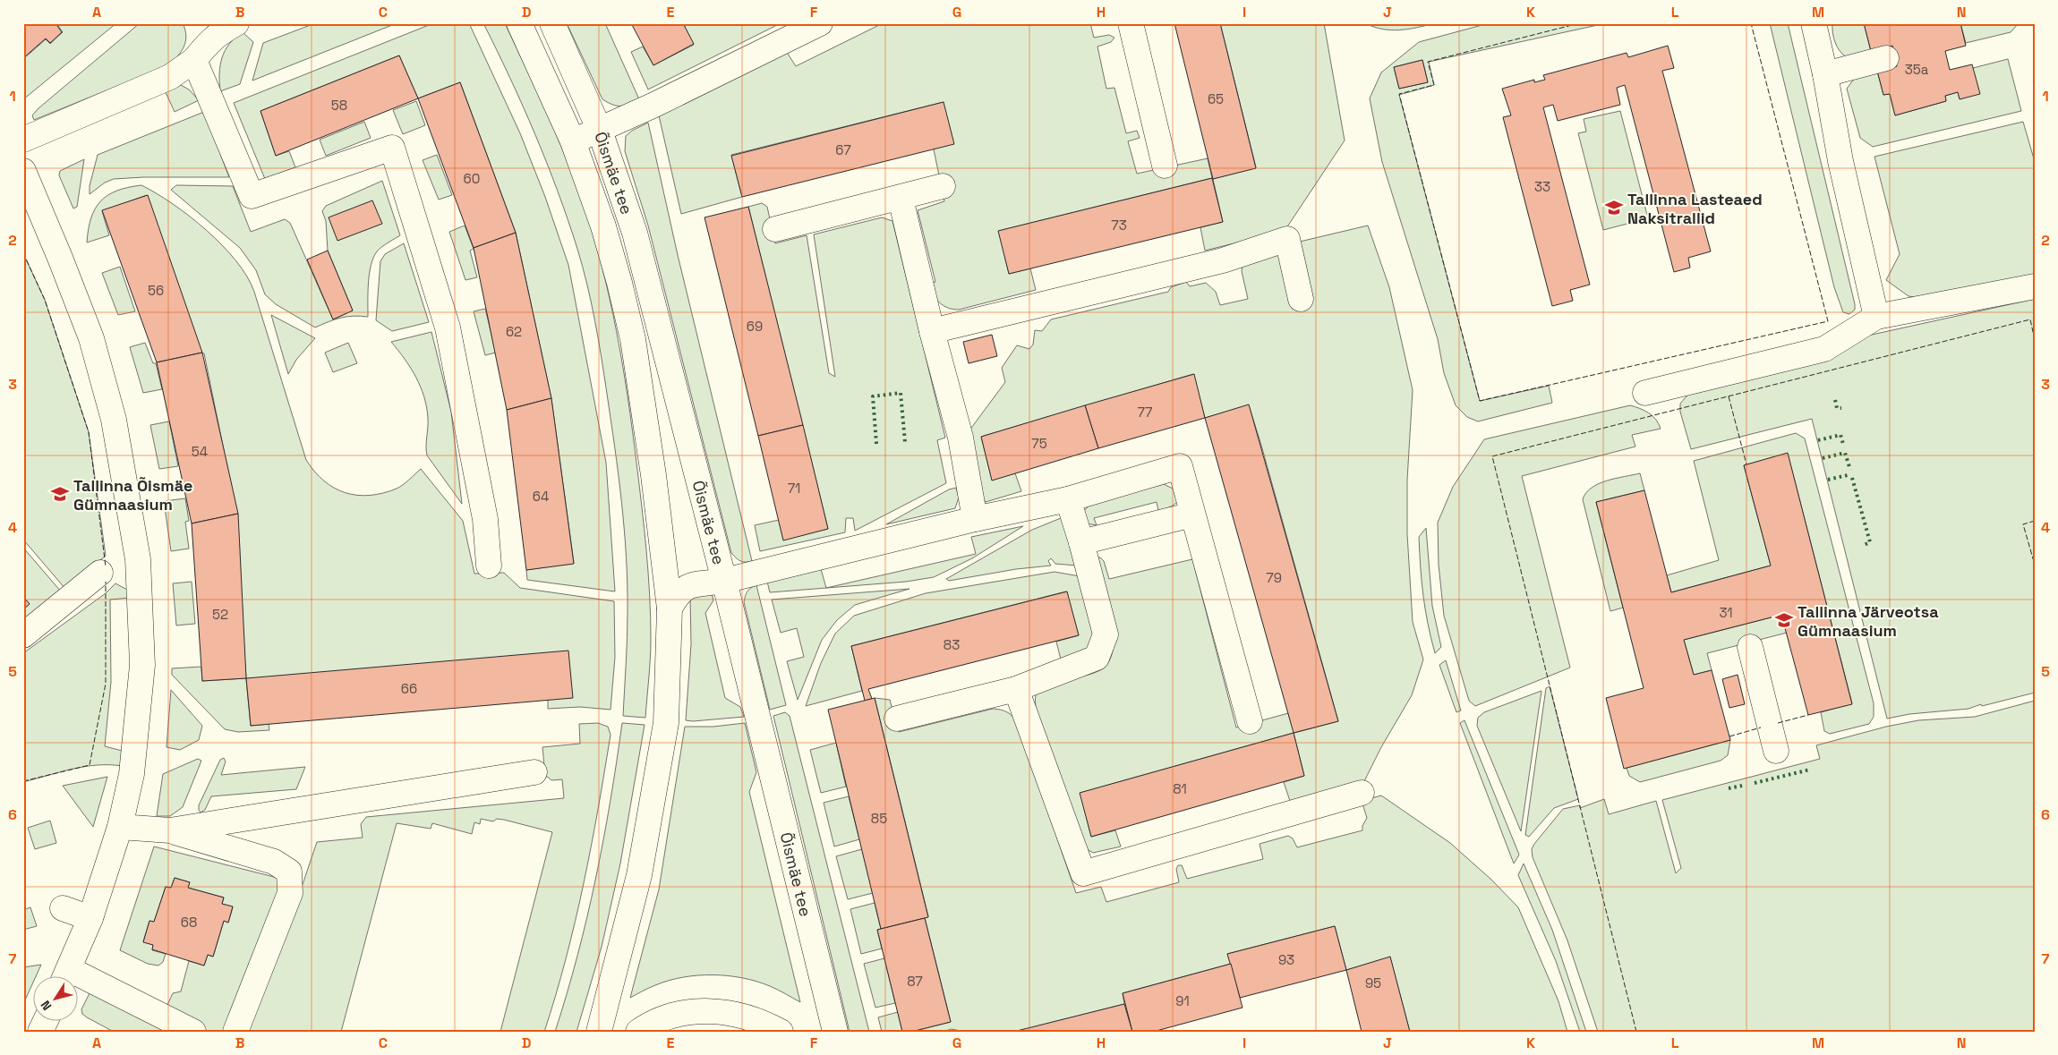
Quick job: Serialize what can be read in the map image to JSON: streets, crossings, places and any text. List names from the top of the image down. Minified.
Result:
{"streets":{"street":["Õismäe tee"]},"places":{"school or university":["Tallinna Lasteaed Naksitrallid","Tallinna Õismäe Gümnaasium","Tallinna Järveotsa Gümnaasium"]},"house_numbers":["35a","65","58","67","60","33","73","56","69","62","77","75","54","71","64","79","31","52","83","66","81","85","68","93","87","95","91"],"north":"bottom left","grid":{"columns":["A","B","C","D","E","F","G","H","I","J","K","L","M","N"],"rows":["1","2","3","4","5","6","7"]}}
